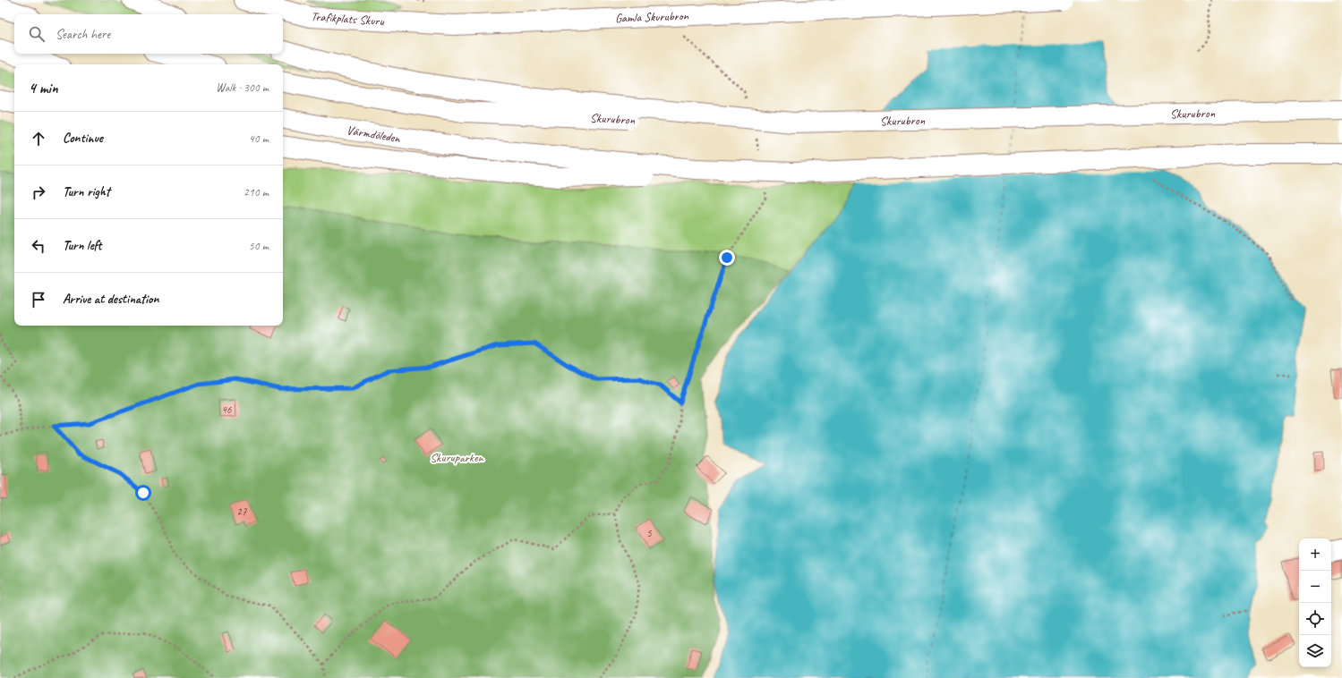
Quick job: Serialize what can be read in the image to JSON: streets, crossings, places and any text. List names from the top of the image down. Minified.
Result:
{"streets":{"main road":["Gamla Skurubron","Trafikplats Skuru","Skurubron","Värmdöleden"]},"crossings":[["Gamla Skurubron","Trafikplats Skuru"]],"parks":["Skuruparken"],"house_numbers":["46","27","5"],"page":{"search":"Search here","heading":["4 min","Walk · 300 m"],"list":[["Continue","40 m"],["Turn right","210 m"],["Turn left","50 m"],"Arrive at destination"],"map_buttons":["+","−"]}}
